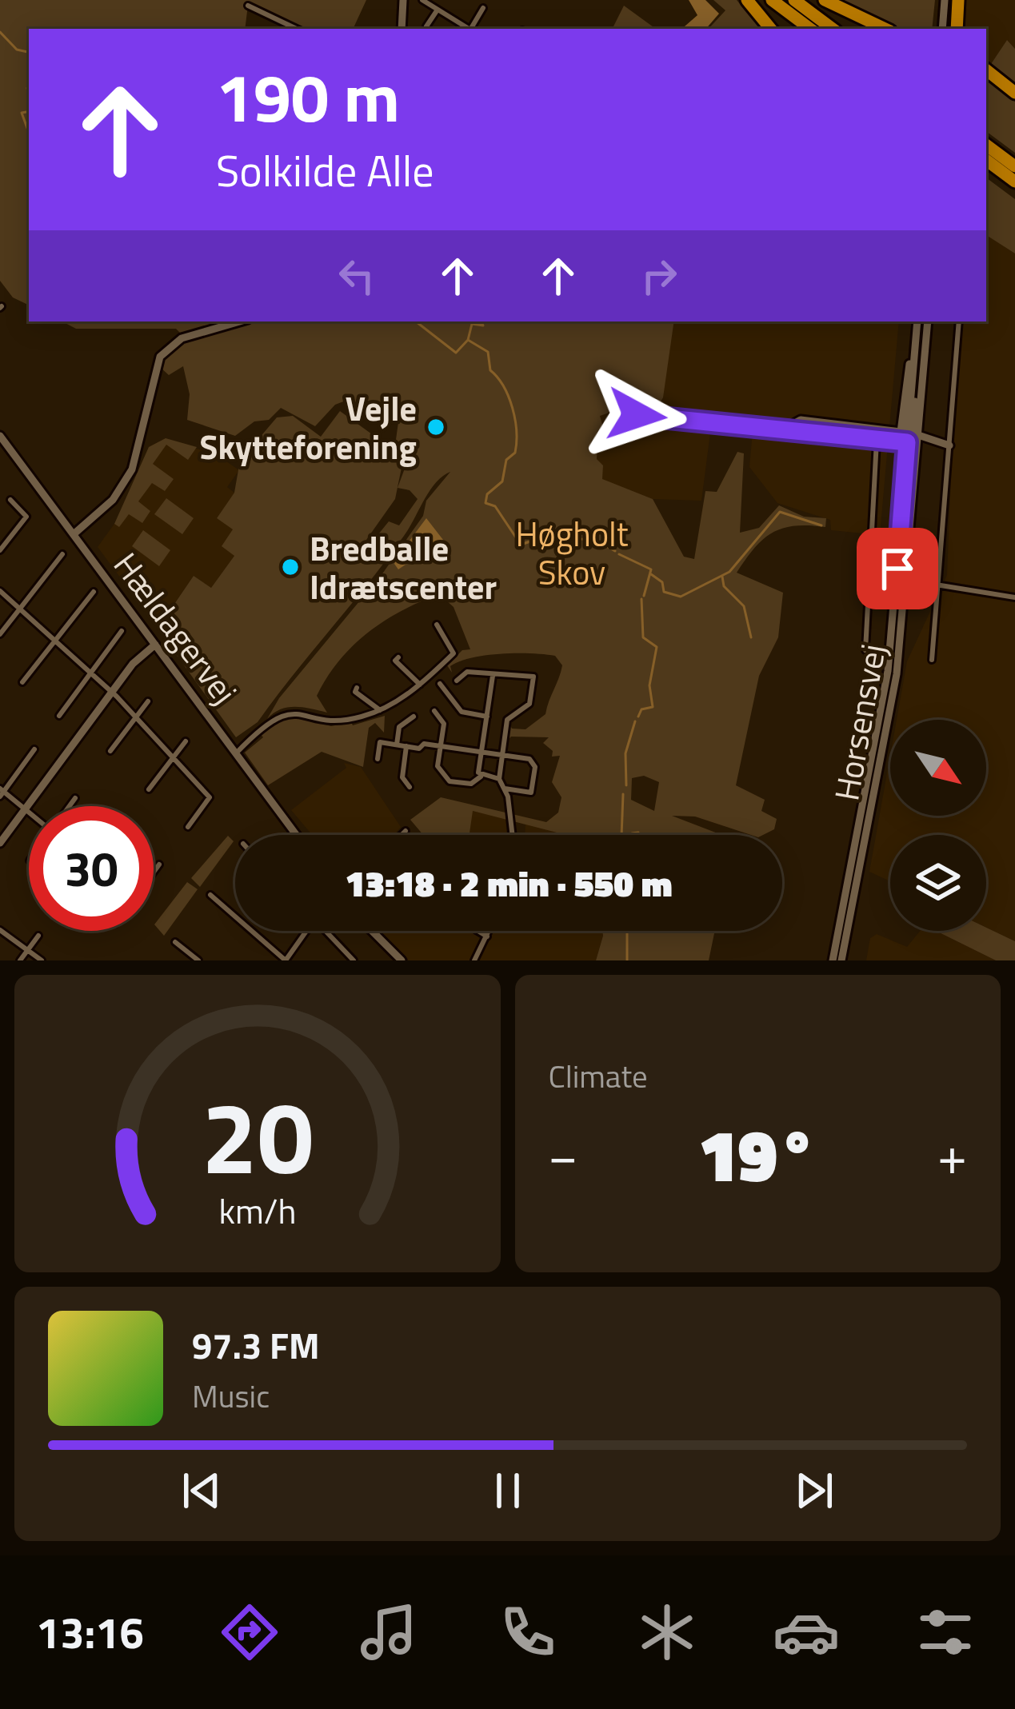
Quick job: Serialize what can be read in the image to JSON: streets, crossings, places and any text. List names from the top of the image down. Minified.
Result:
{"streets":{"street":["Hældagervej","Horsensvej"]},"parks":["Høgholt Skov"],"places":["Vejle Skytteforening","Bredballe Idrætscenter"],"north":"bottom right","page":{"turn":["190 m","Solkilde Alle"],"limit":"30","trip":"13:18 · 2 min · 550 m","tile":"Climate","heat":["−","19°","+"],"song":["97.3 FM","Music"],"tabs":"13:16","gauge":["20","km/h"]}}
